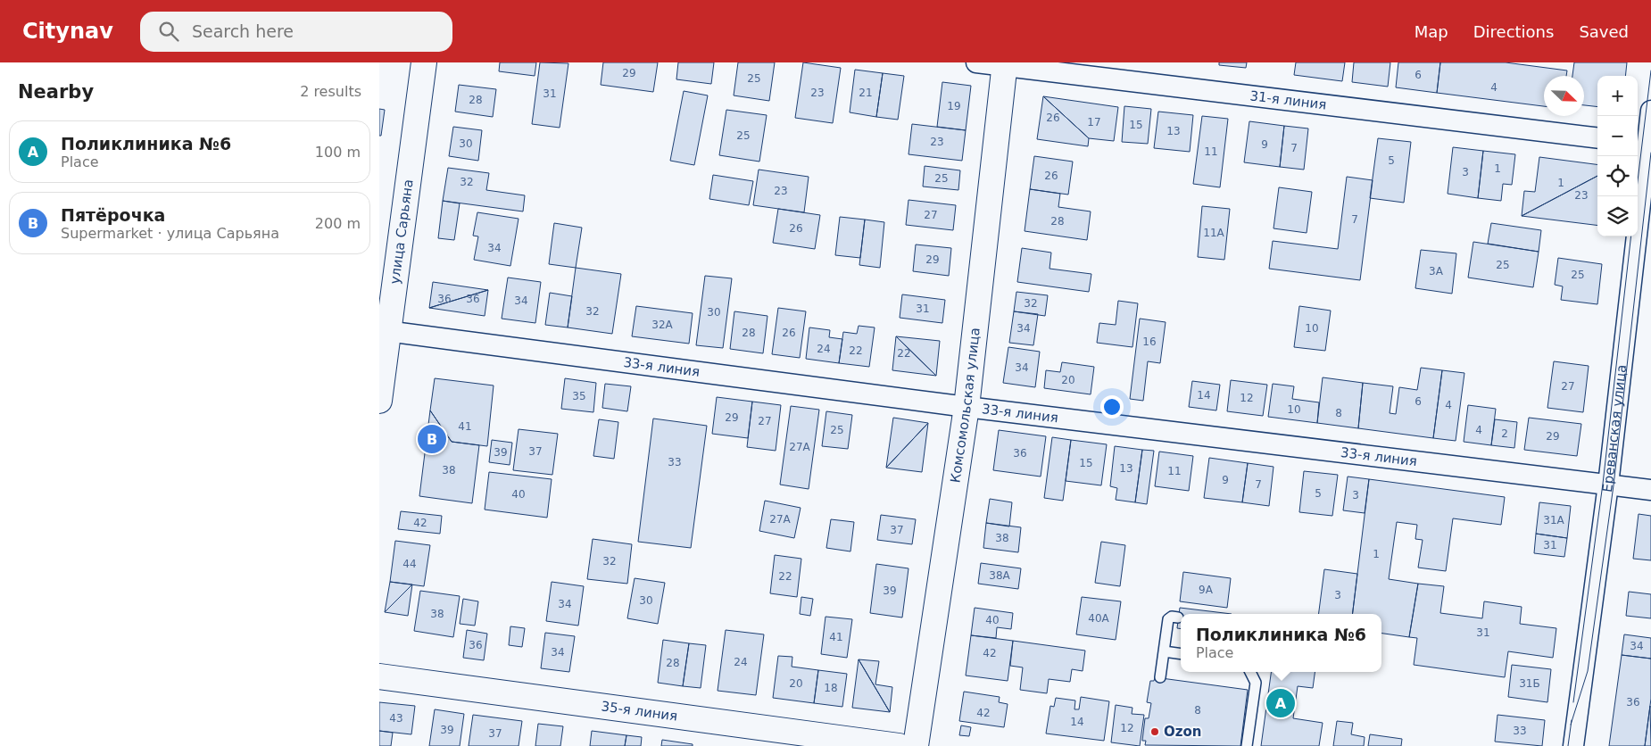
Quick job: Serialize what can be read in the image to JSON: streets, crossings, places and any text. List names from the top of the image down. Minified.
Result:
{"streets":{"street":["31-я линия","улица Сарьяна","33-я линия","Комсомольская улица","Ереванская улица","35-я линия"]},"crossings":[["31-я линия","Комсомольская улица"],["улица Сарьяна","33-я линия"],["33-я линия","Комсомольская улица"],["33-я линия","Ереванская улица"]],"places":["Ozon"],"house_numbers":["29","6","25","4","23","21","31","28","19","26","17","15","13","25","23","30","9","7","11","5","1","3","26","25","32","1","23","23","27","7","28","26","11А","34","29","25","3А","25","36","36","34","32","31","32","30","32А","34","10","28","26","16","24","22","22","34","20","27","14","35","12","6","4","10","8","29","27","41","25","4","2","29","27А","37","39","36","33","15","13","38","11","9","7","5","40","3","27А","31А","42","37","38","31","1","32","44","38А","22","9А","39","3","30","34","38","40А","40","31","41","36","34","34","42","24","28","20","31Б","18","36","8","42","43","14","12","39","33","37"],"north":"bottom right","page":{"header":"Citynav","search":"Search here","nav":["Map","Directions","Saved"],"heading":["Nearby","2 results"],"map_buttons":["+","−"],"list":[{"mark":"A","name":"Поликлиника №6","note":"Place","value":"100 m"},{"mark":"B","name":"Пятёрочка","note":"Supermarket · улица Сарьяна","value":"200 m"}],"pins":["B","A"],"popup":["Поликлиника №6","Place"]}}
